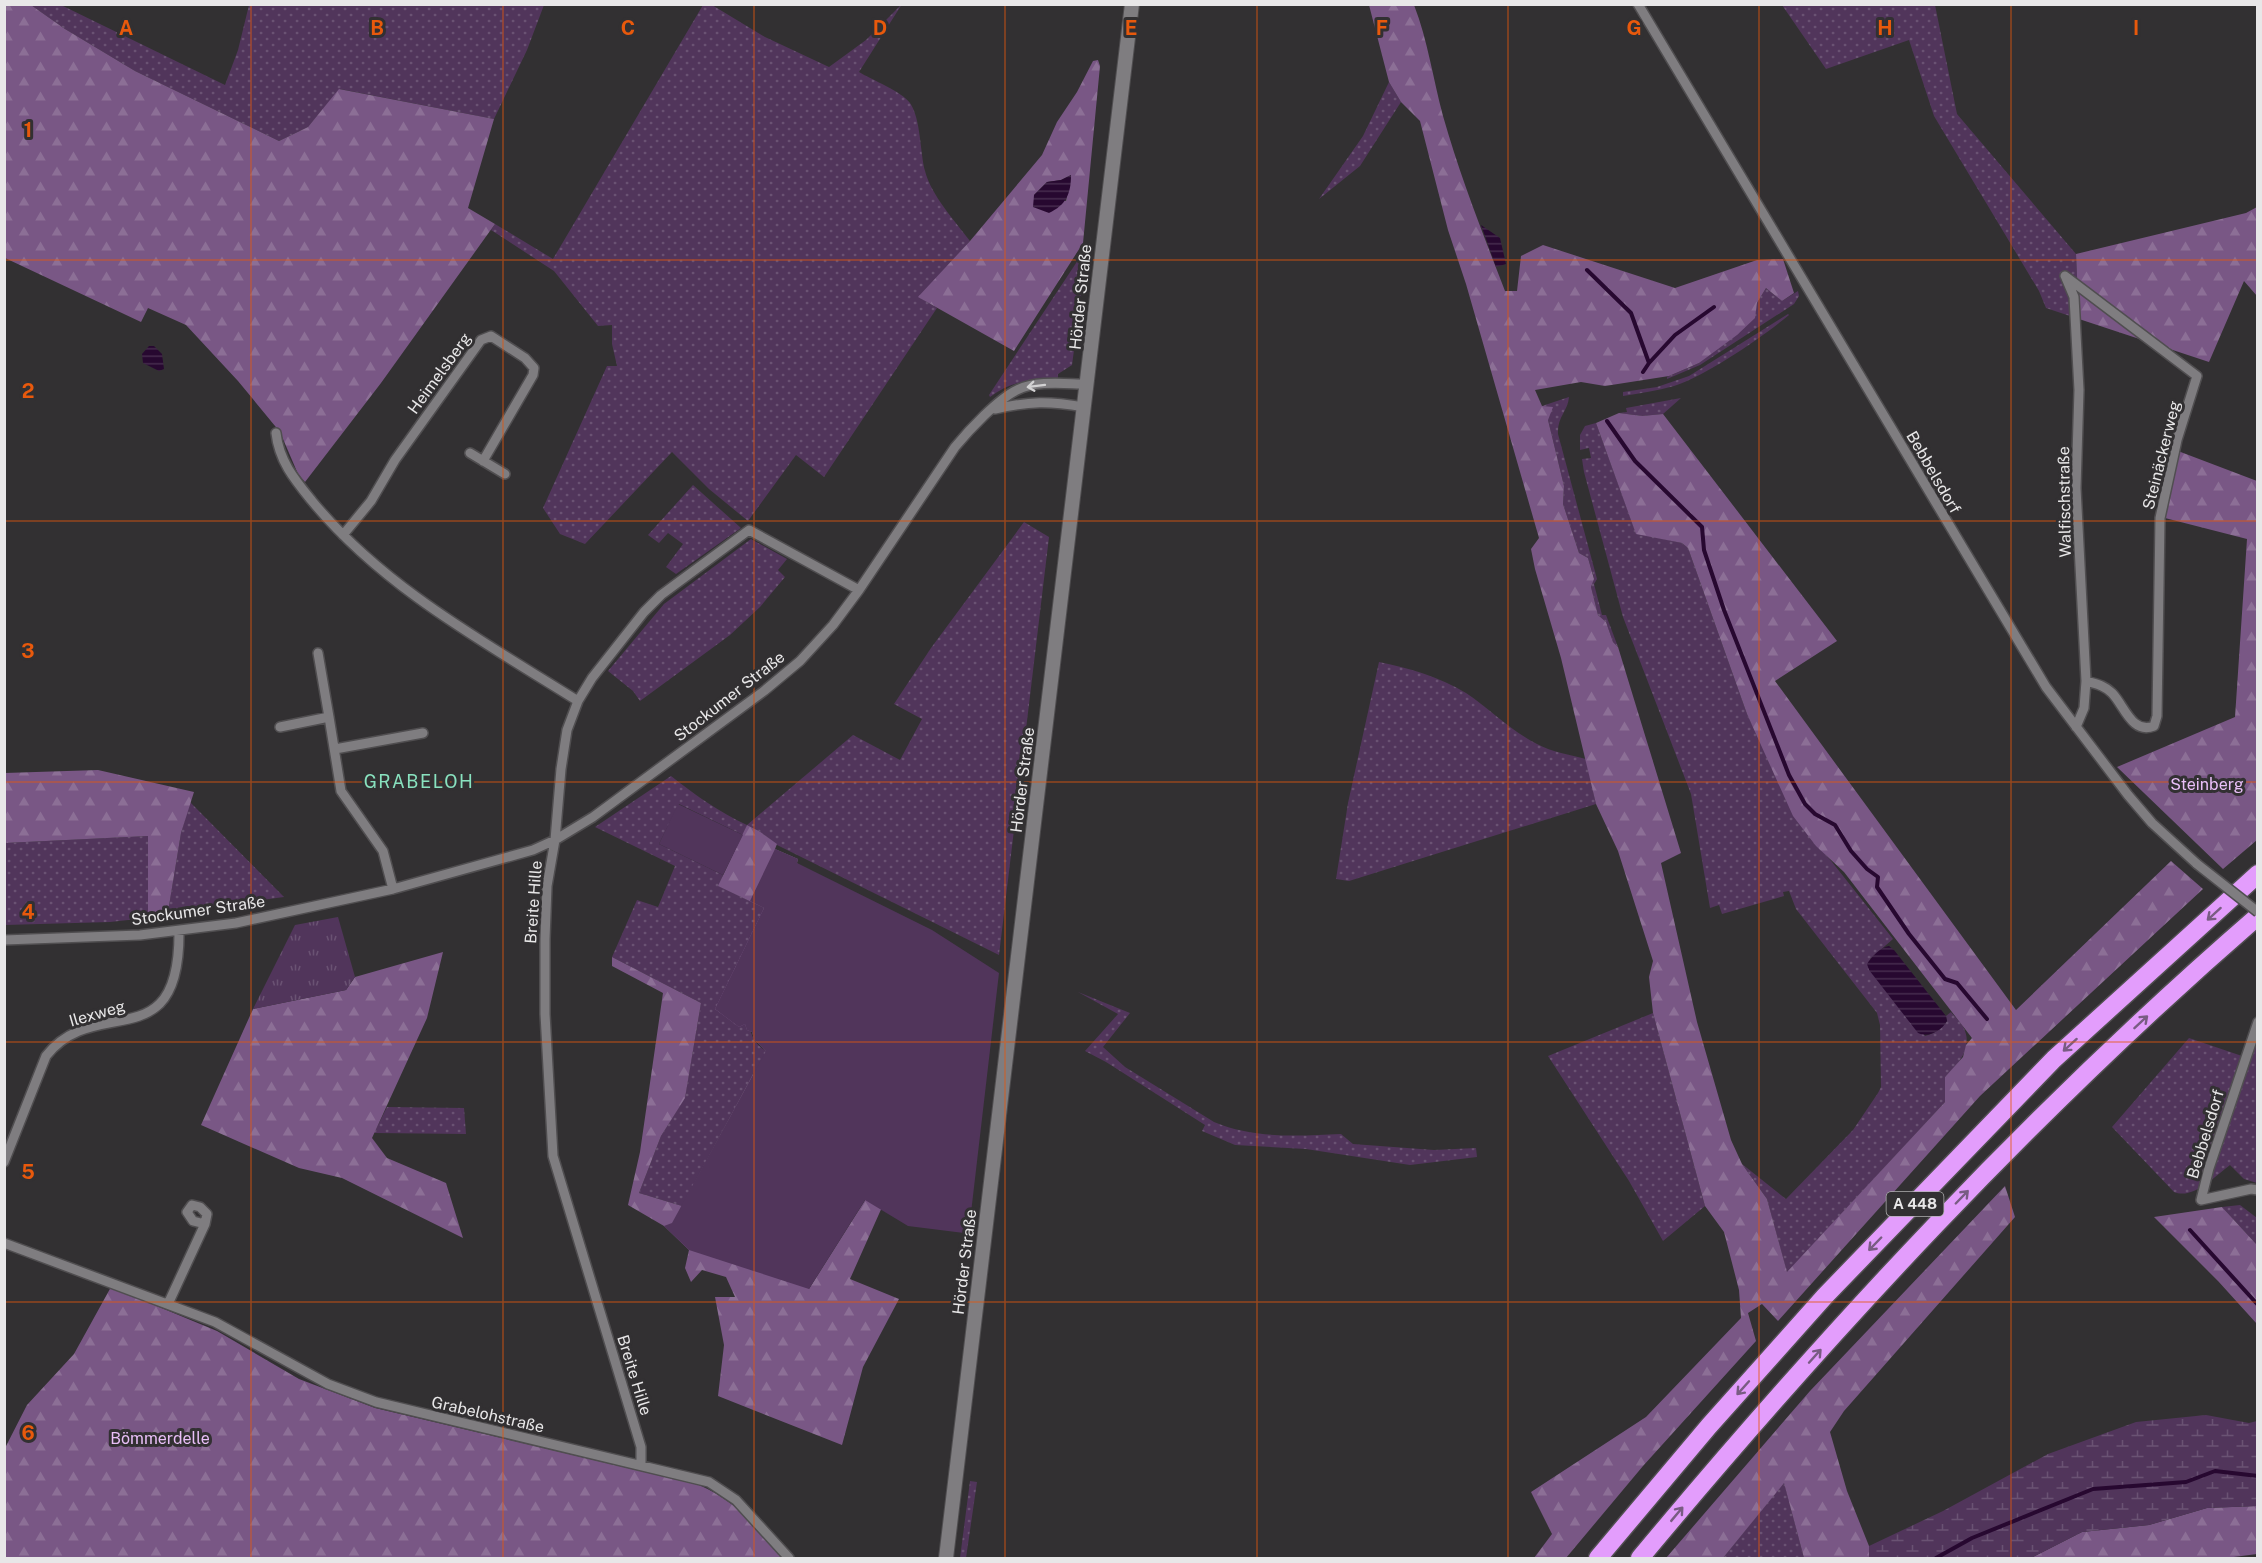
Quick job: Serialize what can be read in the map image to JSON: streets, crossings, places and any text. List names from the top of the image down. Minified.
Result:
{"streets":{"highway":["A 448"],"main road":["Hörder Straße"],"street":["Heimelsberg","Steinäckerweg","Bebbelsdorf","Walfischstraße","Stockumer Straße","Breite Hille","Ilexweg","Grabelohstraße"]},"crossings":[["Hörder Straße","Stockumer Straße"],["Steinäckerweg","Walfischstraße"],["Bebbelsdorf","Walfischstraße"],["Bebbelsdorf","A 448"],["Stockumer Straße","Breite Hille"],["Stockumer Straße","Ilexweg"],["Breite Hille","Grabelohstraße"]],"districts":["GRABELOH"],"parks":["Steinberg","Bömmerdelle"],"grid":{"columns":["A","B","C","D","E","F","G","H","I"],"rows":["1","2","3","4","5","6"]}}
